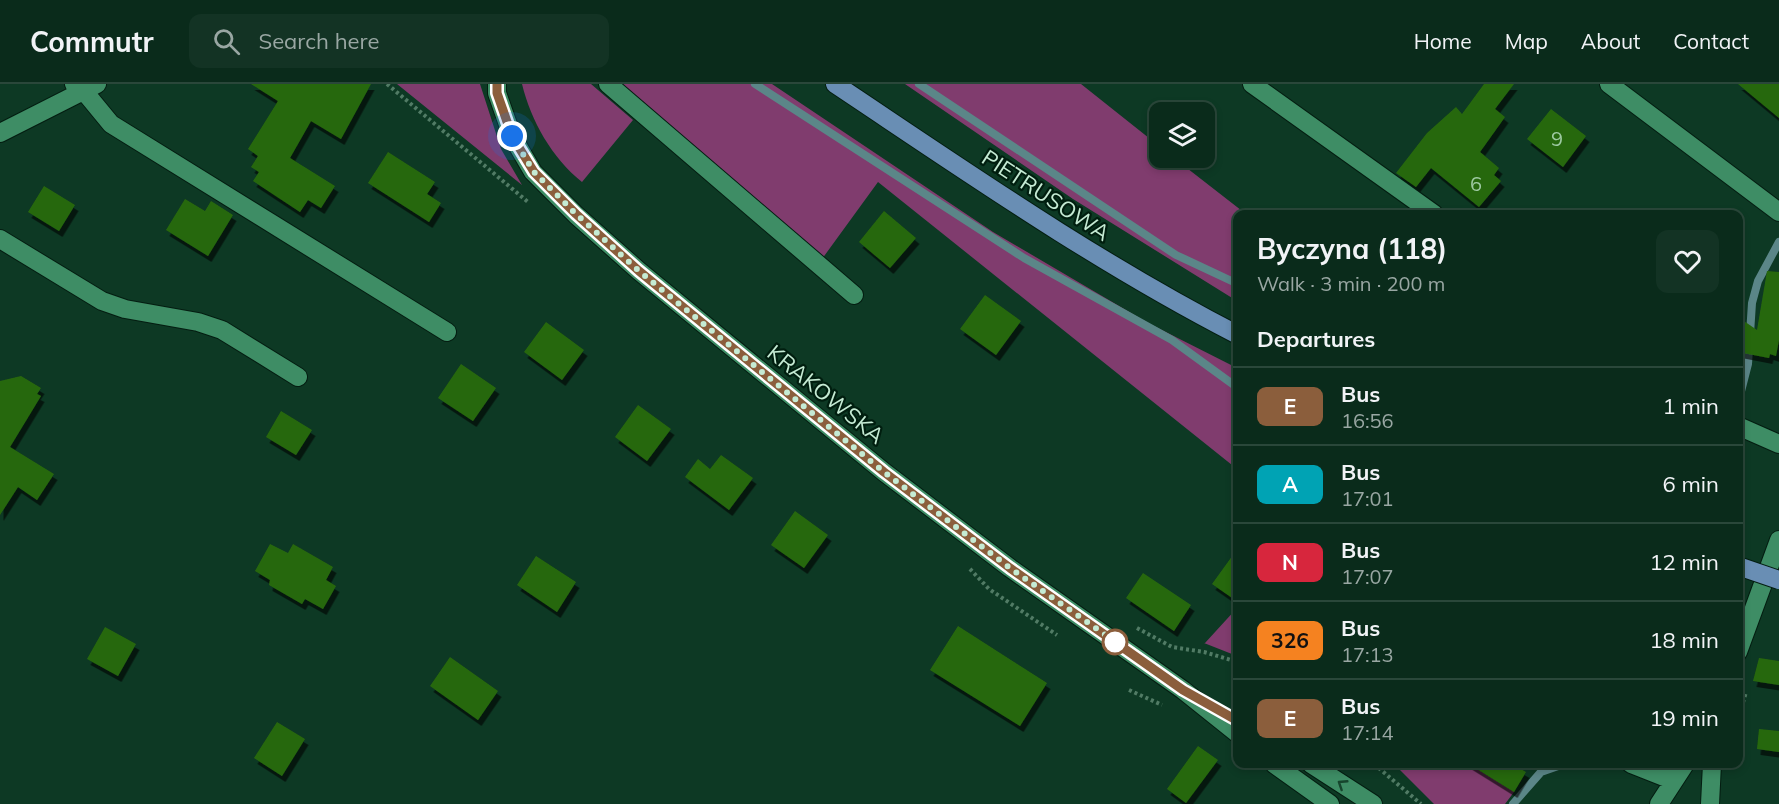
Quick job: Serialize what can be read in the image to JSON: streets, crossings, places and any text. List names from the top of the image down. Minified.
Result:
{"streets":{"main road":["PIETRUSOWA"],"street":["KRAKOWSKA"]},"lines":["bus line E"],"house_numbers":["9","6"],"page":{"header":"Commutr","search":"Search here","nav":["Home","Map","About","Contact"],"heading":[["Byczyna (118)","Walk · 3 min · 200 m"],"Departures"],"list":[{"mark":"E","name":"Bus","note":"16:56","value":"1 min"},{"mark":"A","name":"Bus","note":"17:01","value":"6 min"},{"mark":"N","name":"Bus","note":"17:07","value":"12 min"},{"mark":"326","name":"Bus","note":"17:13","value":"18 min"},{"mark":"E","name":"Bus","note":"17:14","value":"19 min"}]}}
